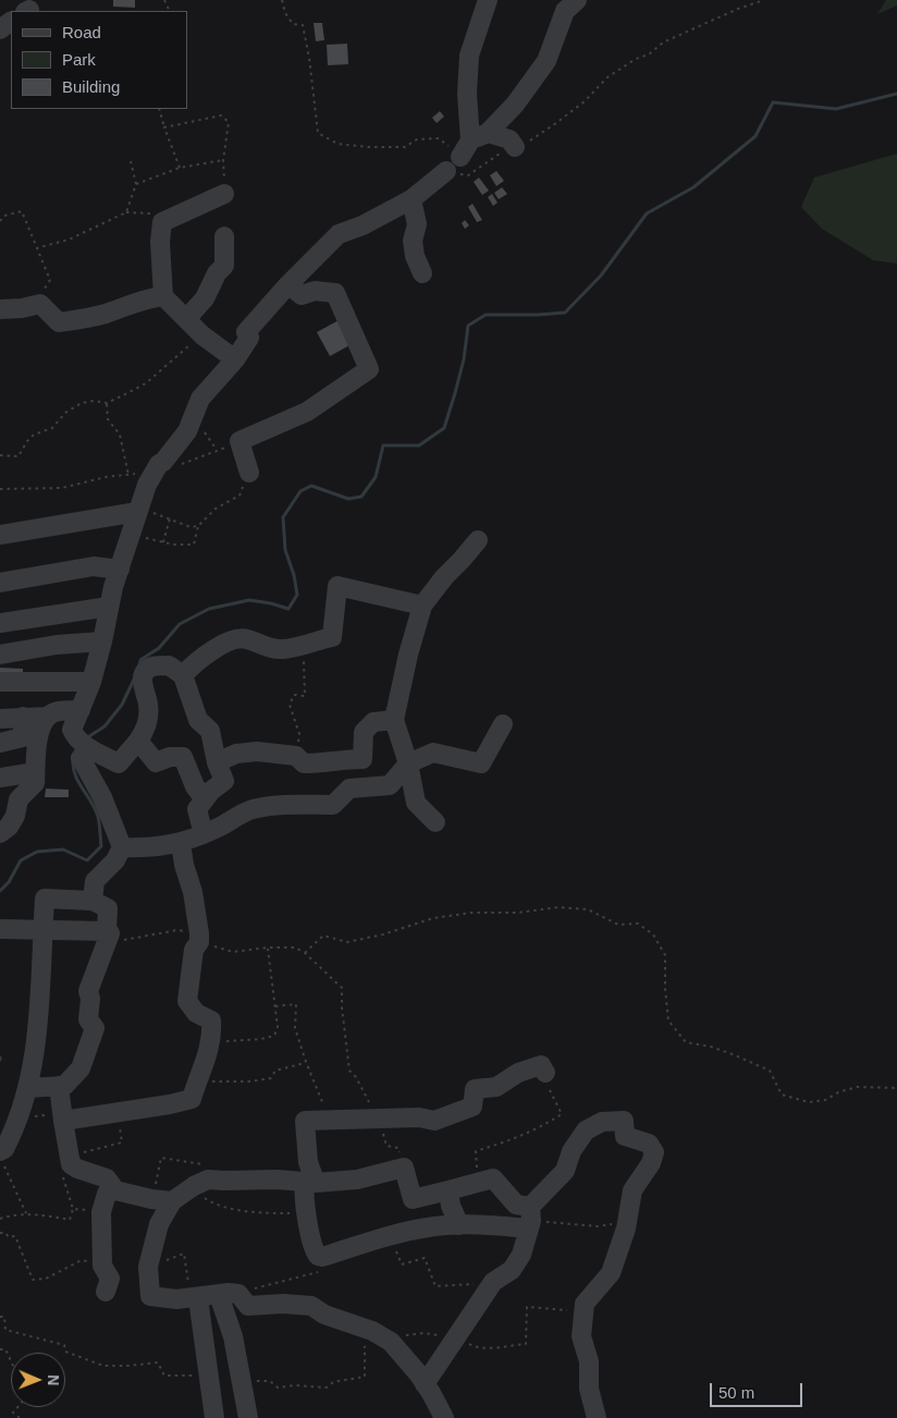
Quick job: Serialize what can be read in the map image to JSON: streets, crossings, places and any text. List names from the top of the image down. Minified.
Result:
{"legend":["Road","Park","Building"],"scale_bar":"50 m","north":"right"}
